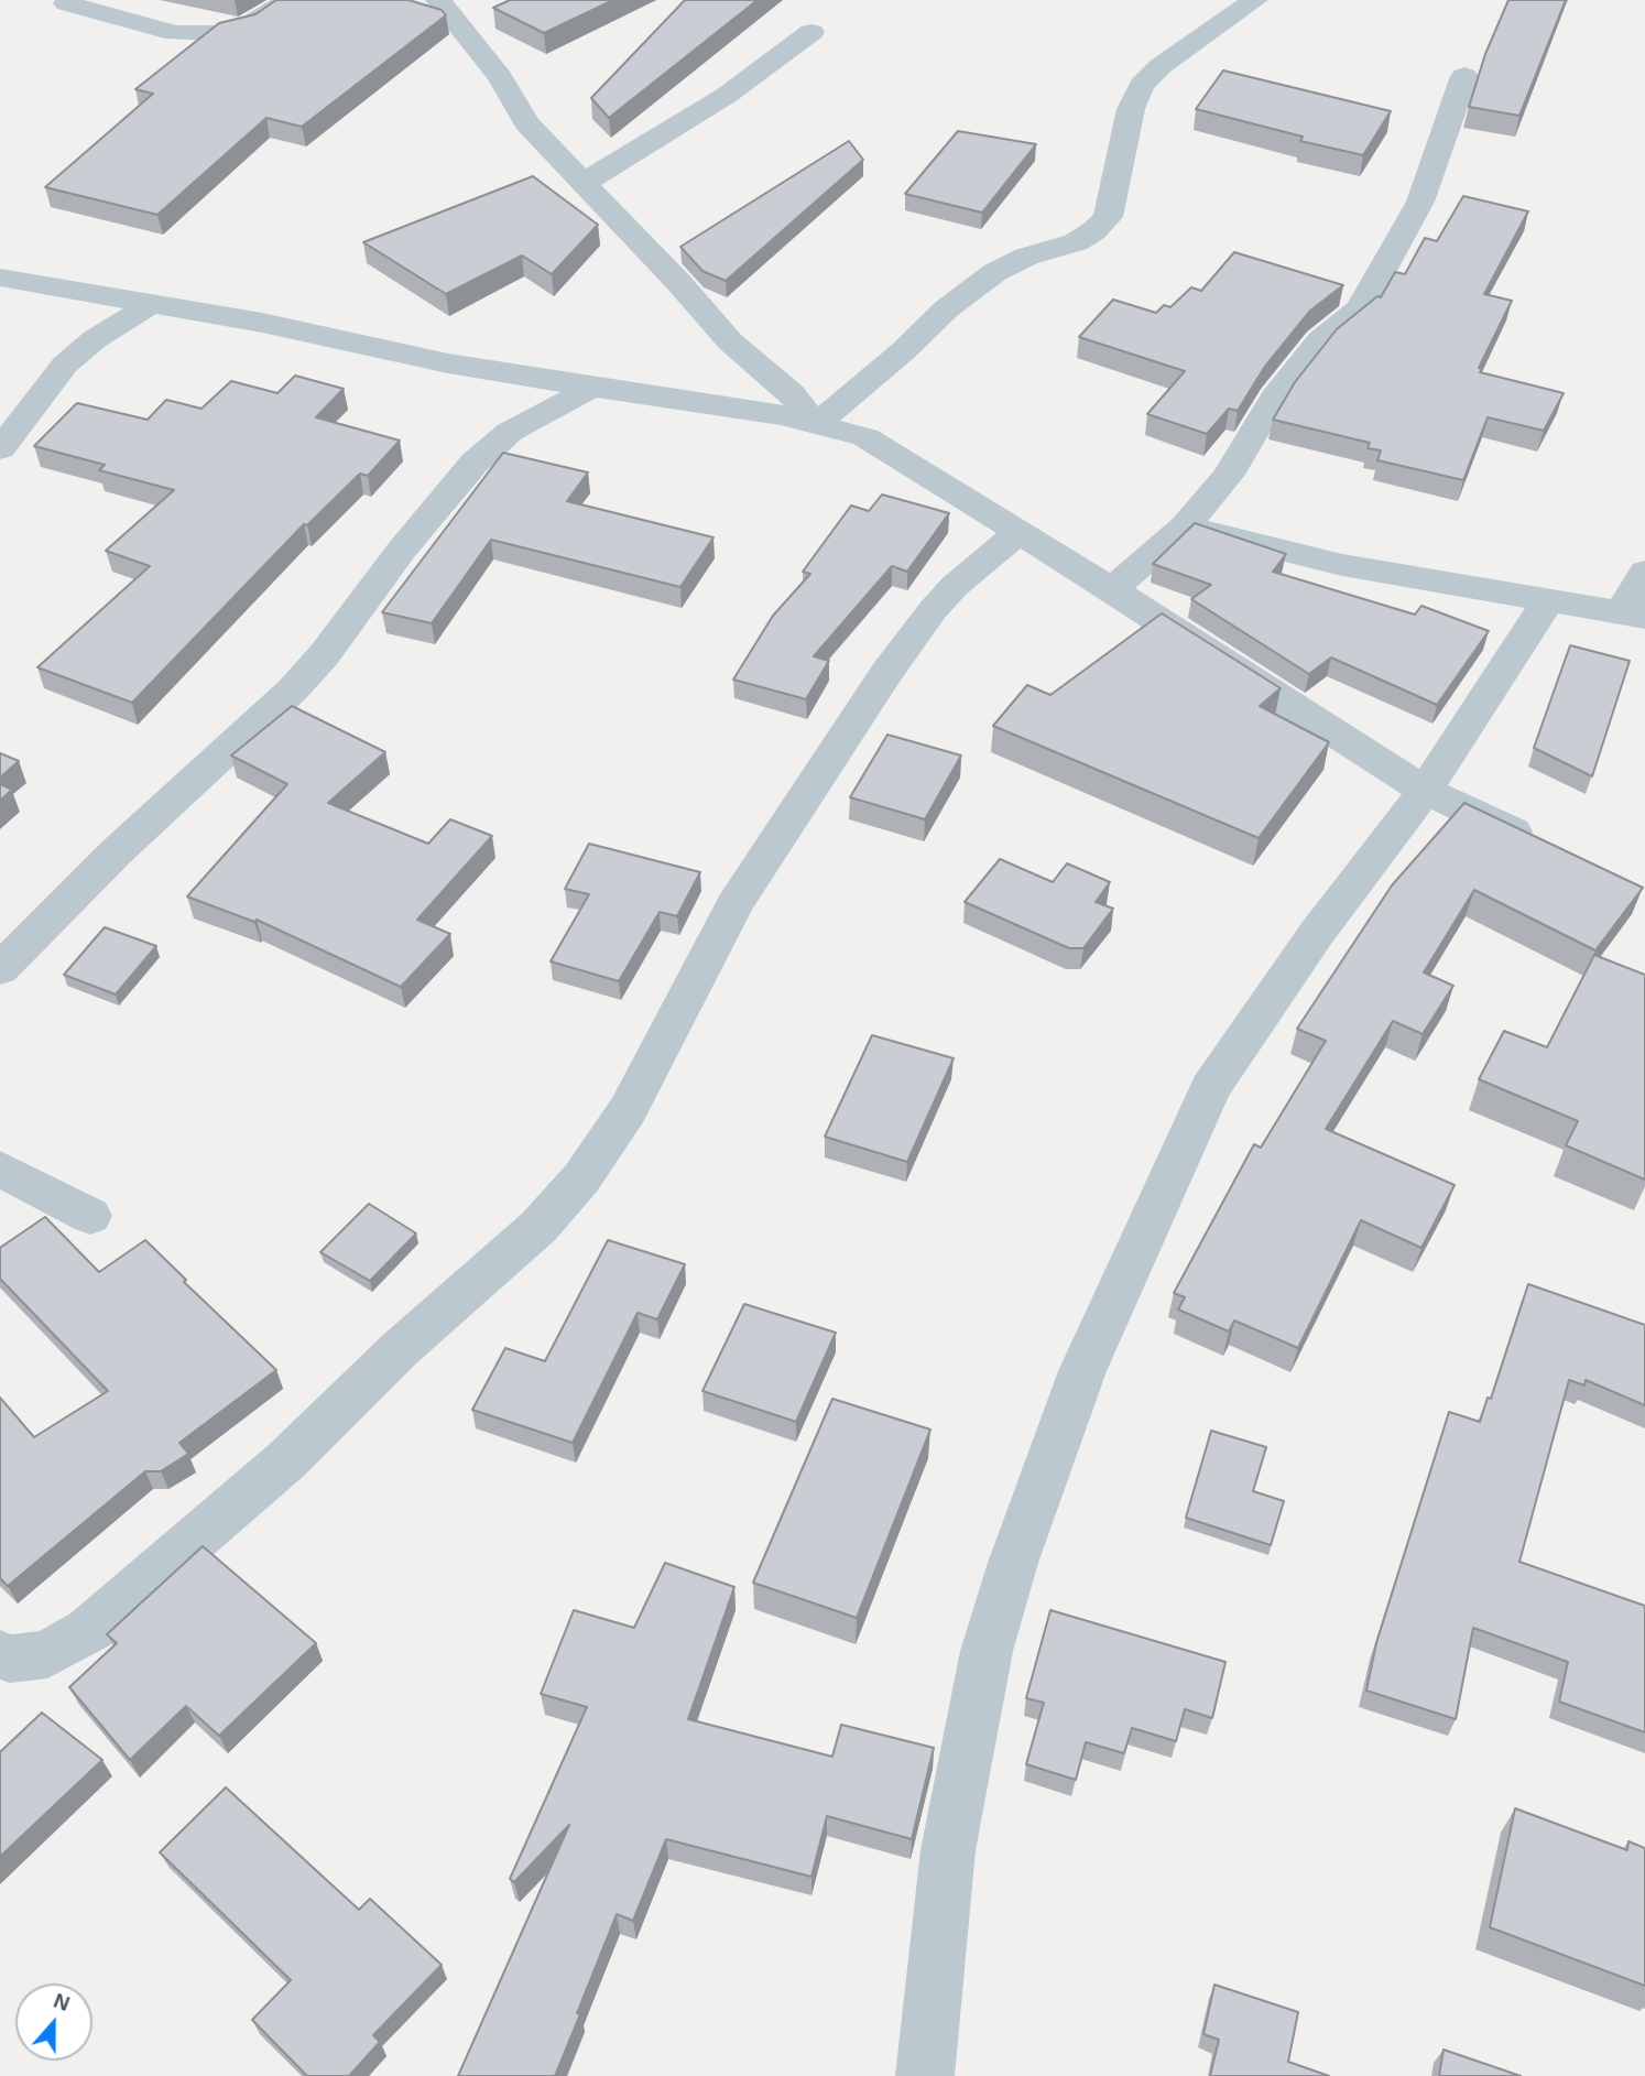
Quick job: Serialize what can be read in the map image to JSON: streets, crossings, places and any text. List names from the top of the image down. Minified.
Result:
{"north":"top"}
